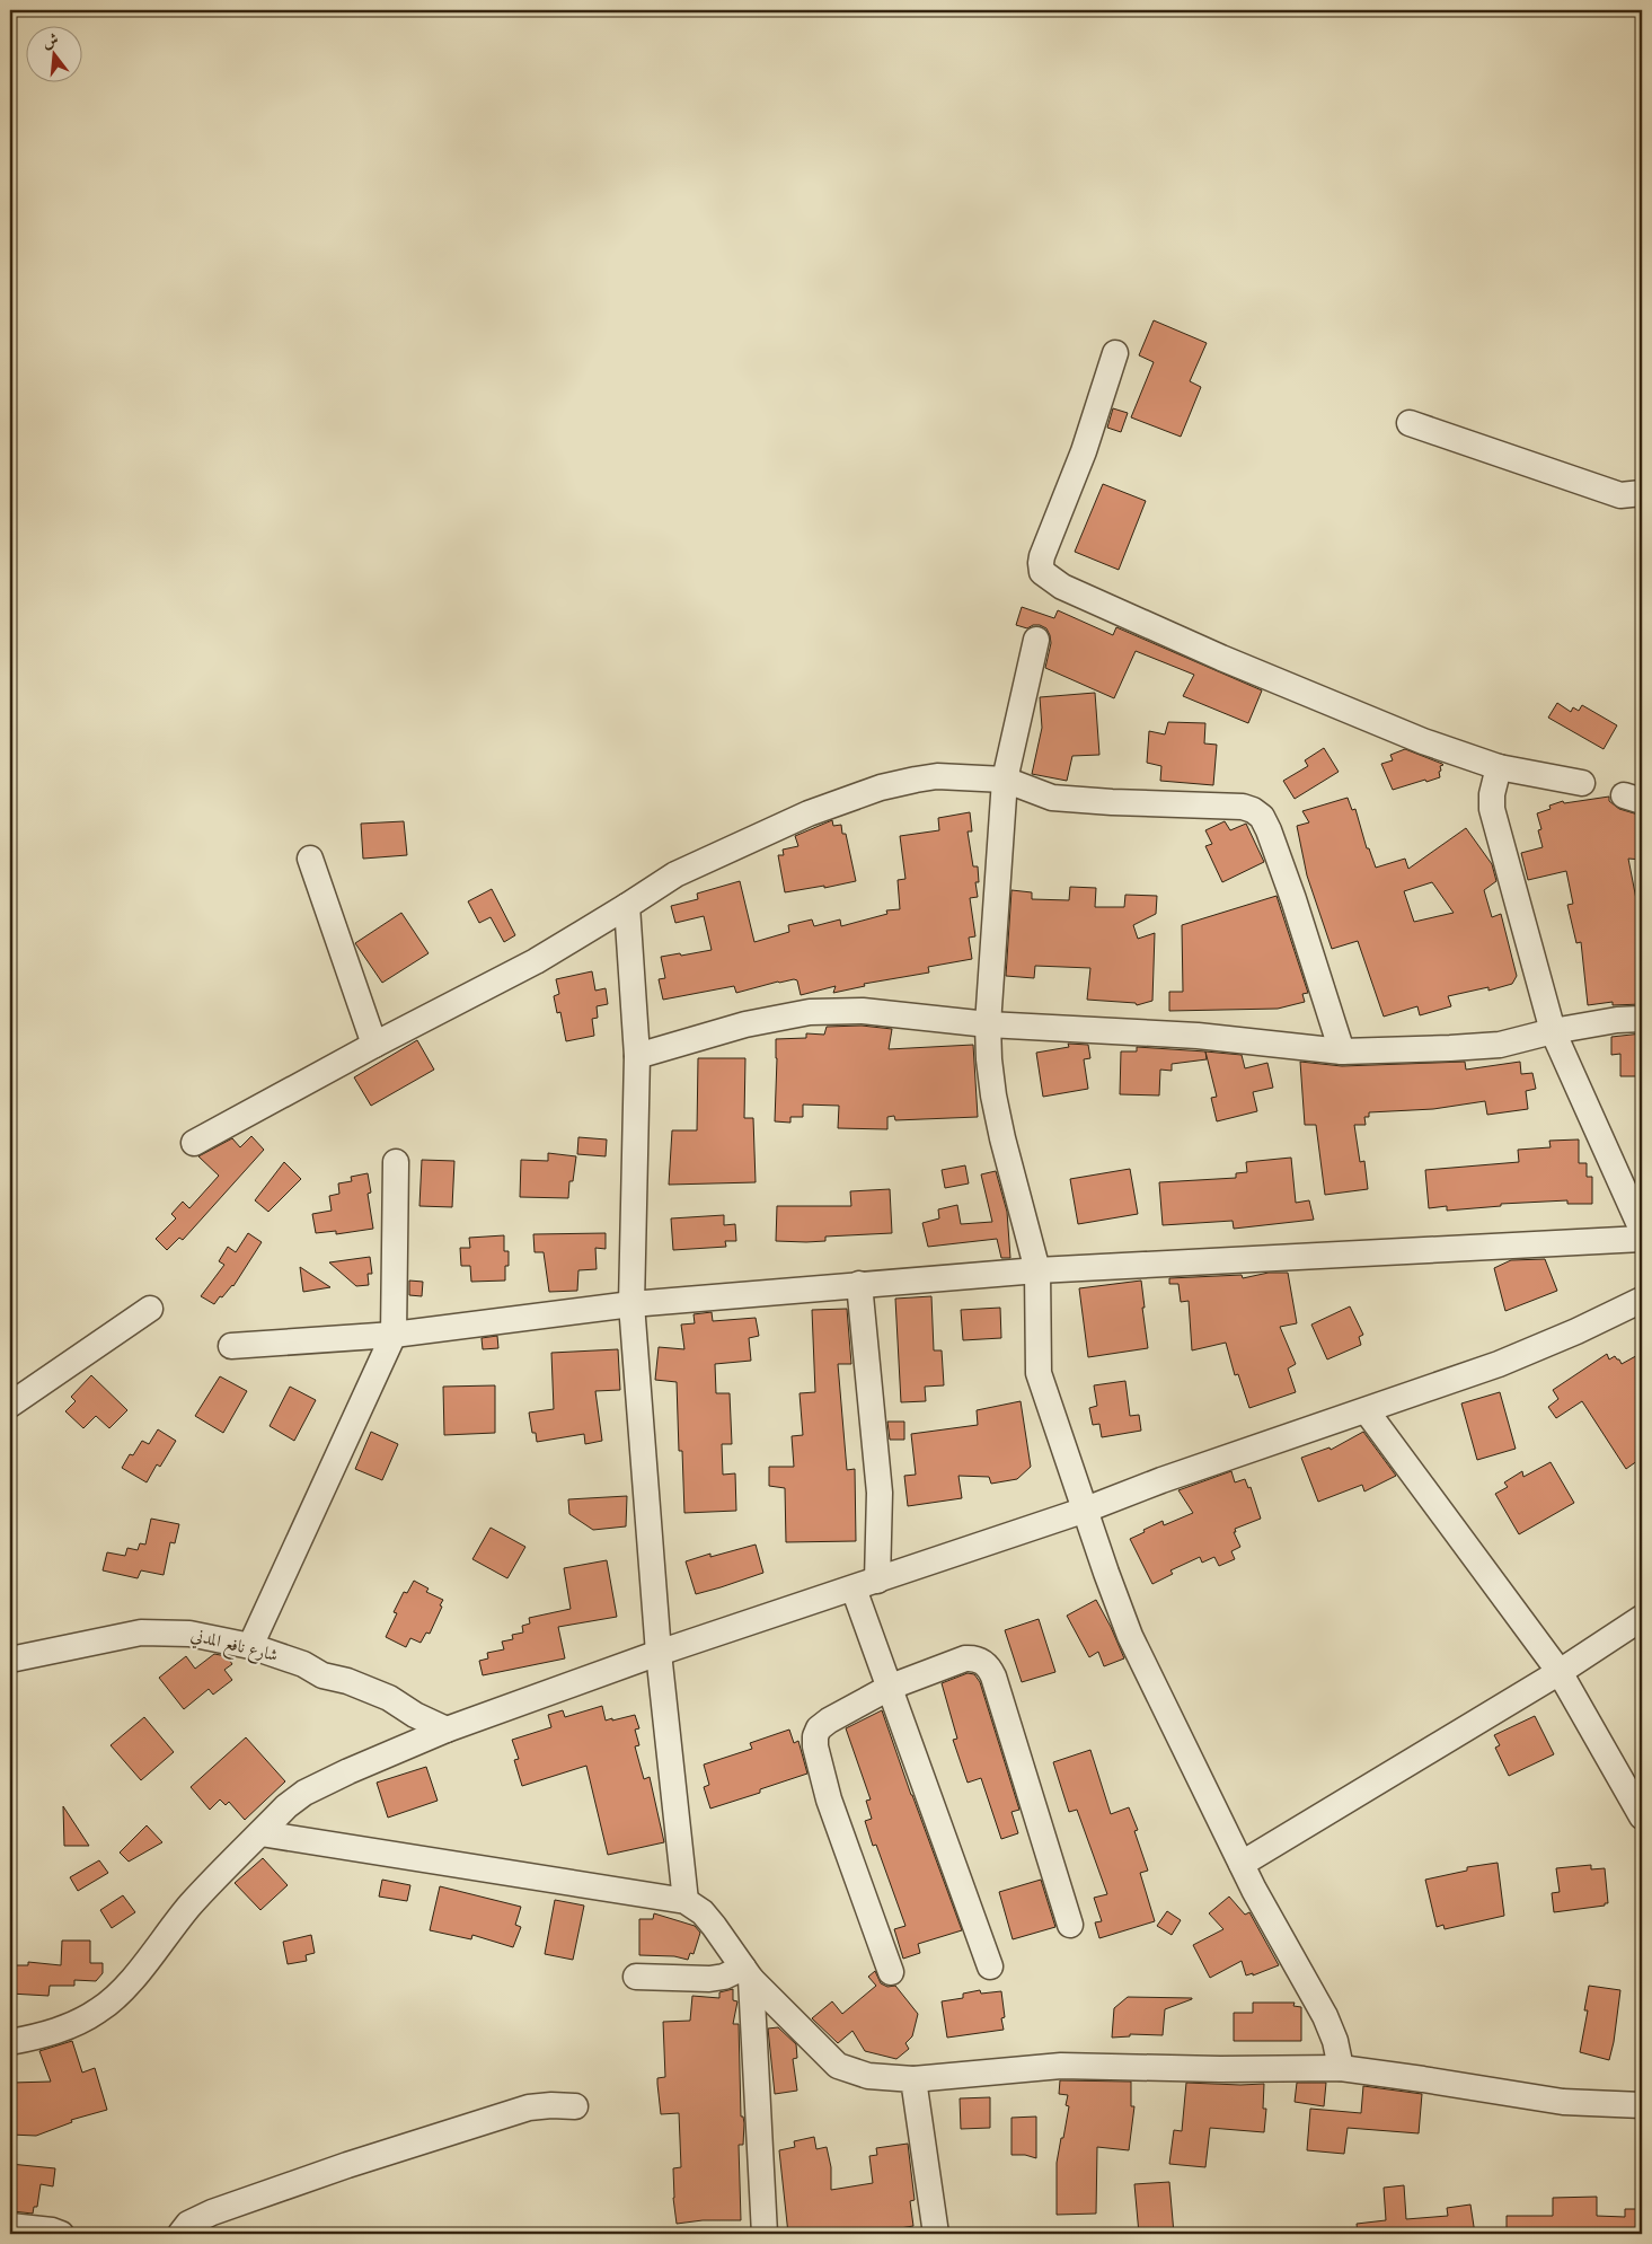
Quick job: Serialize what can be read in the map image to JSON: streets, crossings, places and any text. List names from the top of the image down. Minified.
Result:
{"streets":{"street":["شارع نافع المدني"]},"north":"top"}
